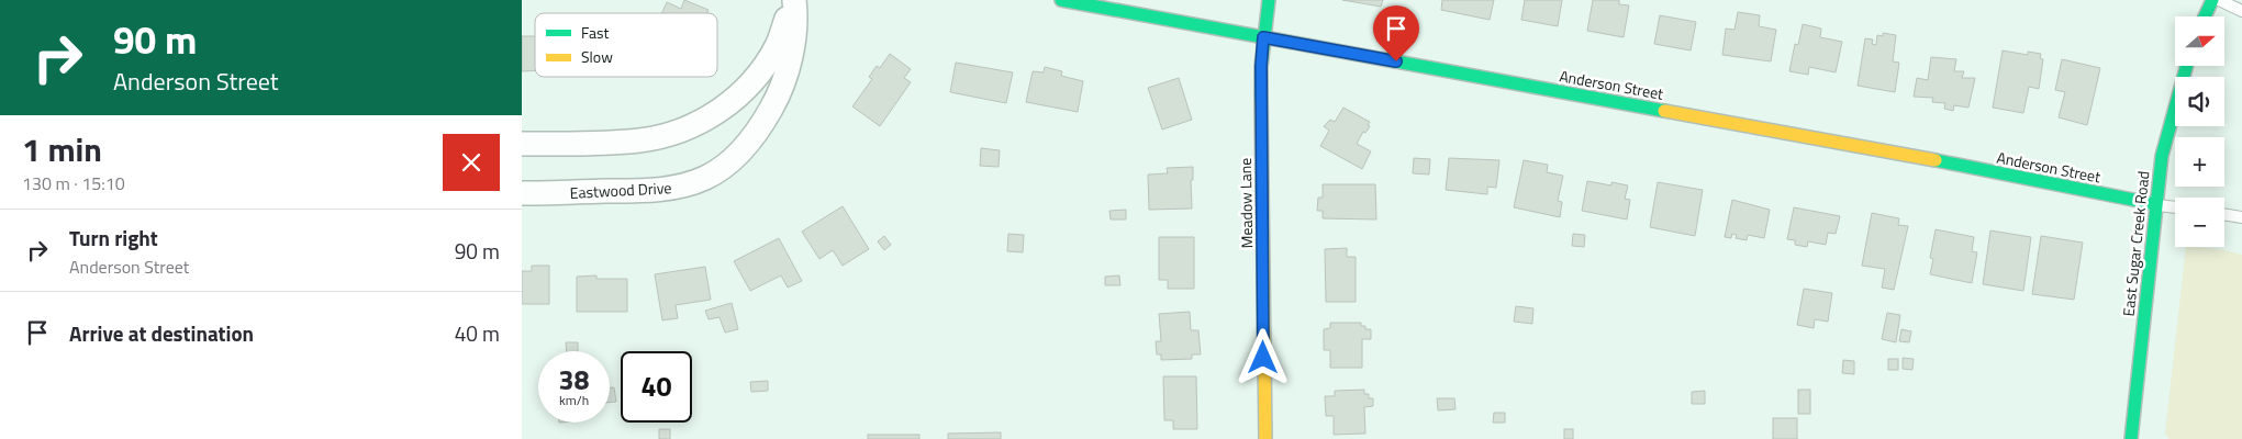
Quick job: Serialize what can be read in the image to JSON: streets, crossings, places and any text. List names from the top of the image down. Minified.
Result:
{"streets":{"street":["Anderson Street","Eastwood Drive","Meadow Lane","East Sugar Creek Road"]},"crossings":[["Anderson Street","Meadow Lane"],["Anderson Street","East Sugar Creek Road"]],"legend":["Fast","Slow"],"north":"right","page":{"turn":["90 m","Anderson Street"],"map_buttons":["+","−"],"heading":["1 min","130 m · 15:10"],"list":[{"name":"Turn right","note":"Anderson Street","value":"90 m"},{"name":"Arrive at destination","value":"40 m"}],"speed":"38 km/h","limit":"40"}}
